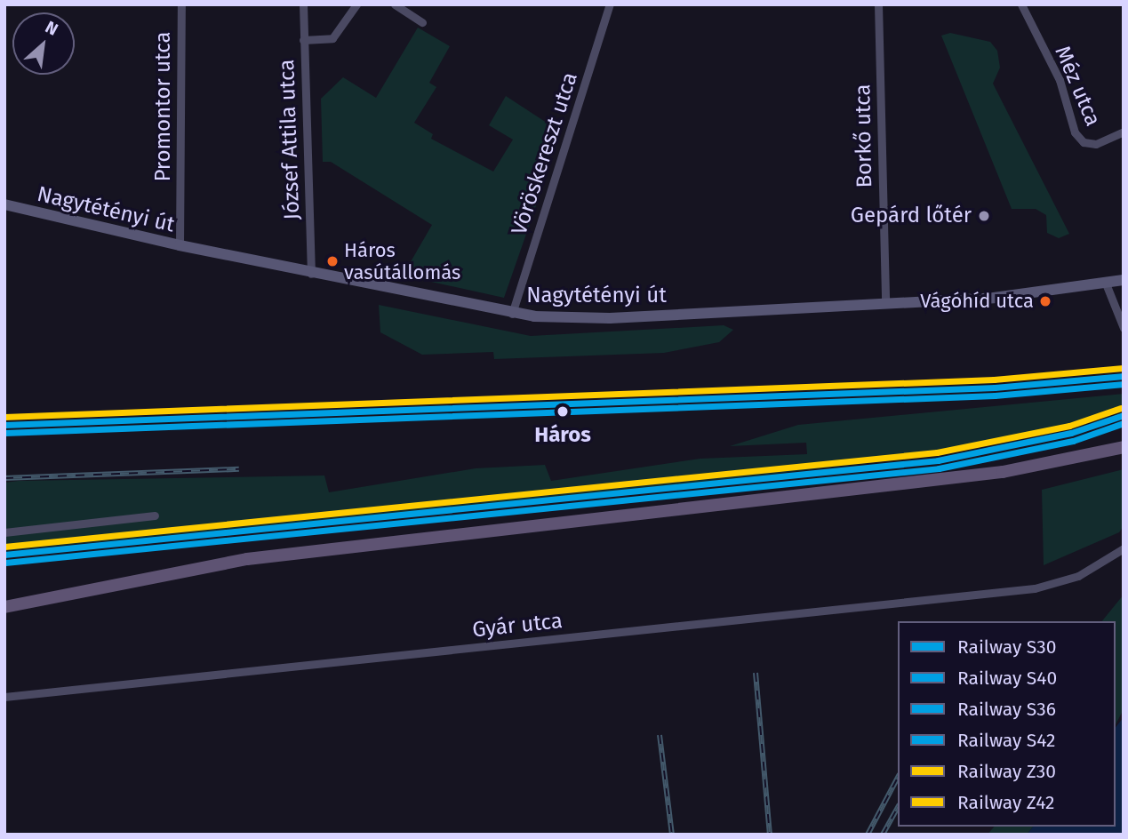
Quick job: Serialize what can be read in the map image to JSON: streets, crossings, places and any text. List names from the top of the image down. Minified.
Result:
{"streets":{"main road":["Nagytétényi út"],"street":["Méz utca","Promontor utca","Borkő utca","József Attila utca","Vöröskereszt utca","Gyár utca"]},"crossings":[["Promontor utca","Nagytétényi út"],["Borkő utca","Nagytétényi út"],["József Attila utca","Nagytétényi út"],["Vöröskereszt utca","Nagytétényi út"]],"places":["Gepárd lőtér","Háros vasútállomás","Vágóhíd utca","Háros"],"lines":["rail line Z42","rail line S40","rail line S42","rail line Z30","rail line S30","rail line S36"],"legend":["Railway S30","Railway S40","Railway S36","Railway S42","Railway Z30","Railway Z42"],"north":"top right"}
